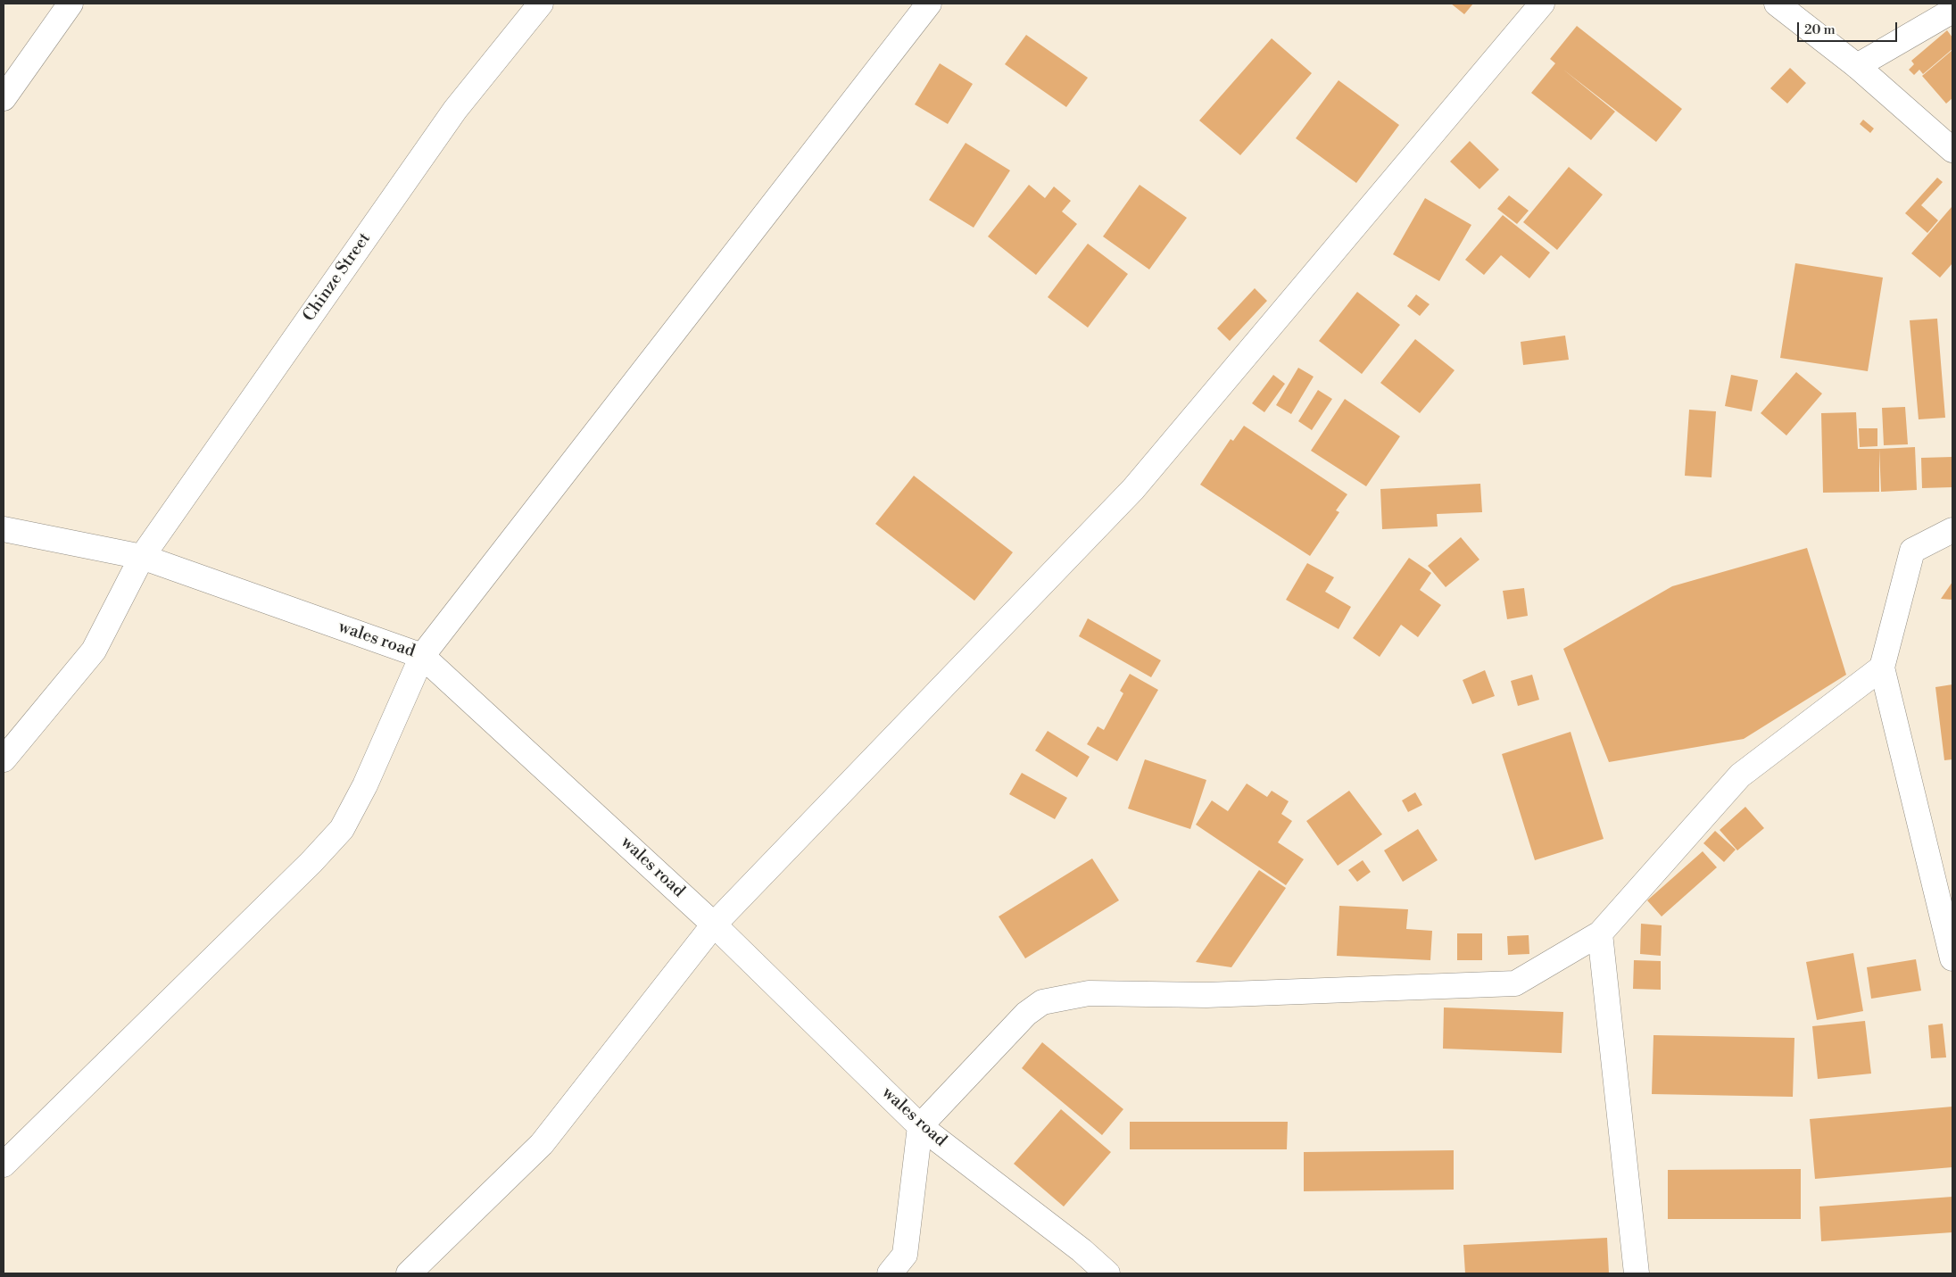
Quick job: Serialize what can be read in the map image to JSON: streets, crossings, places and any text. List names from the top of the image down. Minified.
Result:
{"streets":{"street":["Chinze Street","wales road"]},"crossings":[["Chinze Street","wales road"]],"scale_bar":"20 m"}
